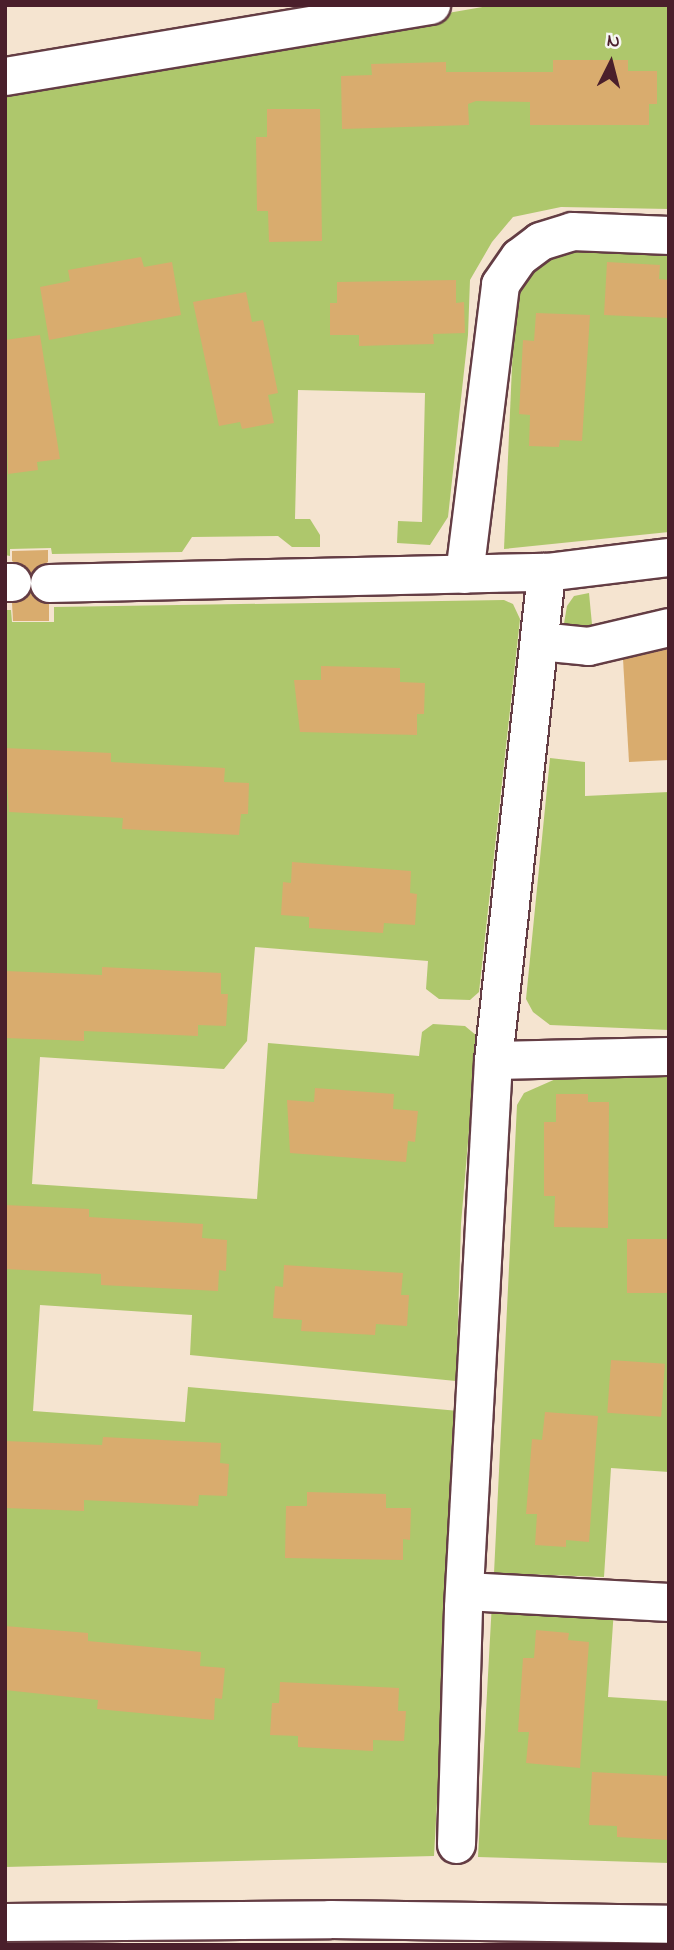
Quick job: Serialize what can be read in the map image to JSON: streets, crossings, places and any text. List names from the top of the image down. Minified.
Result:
{"north":"top"}
